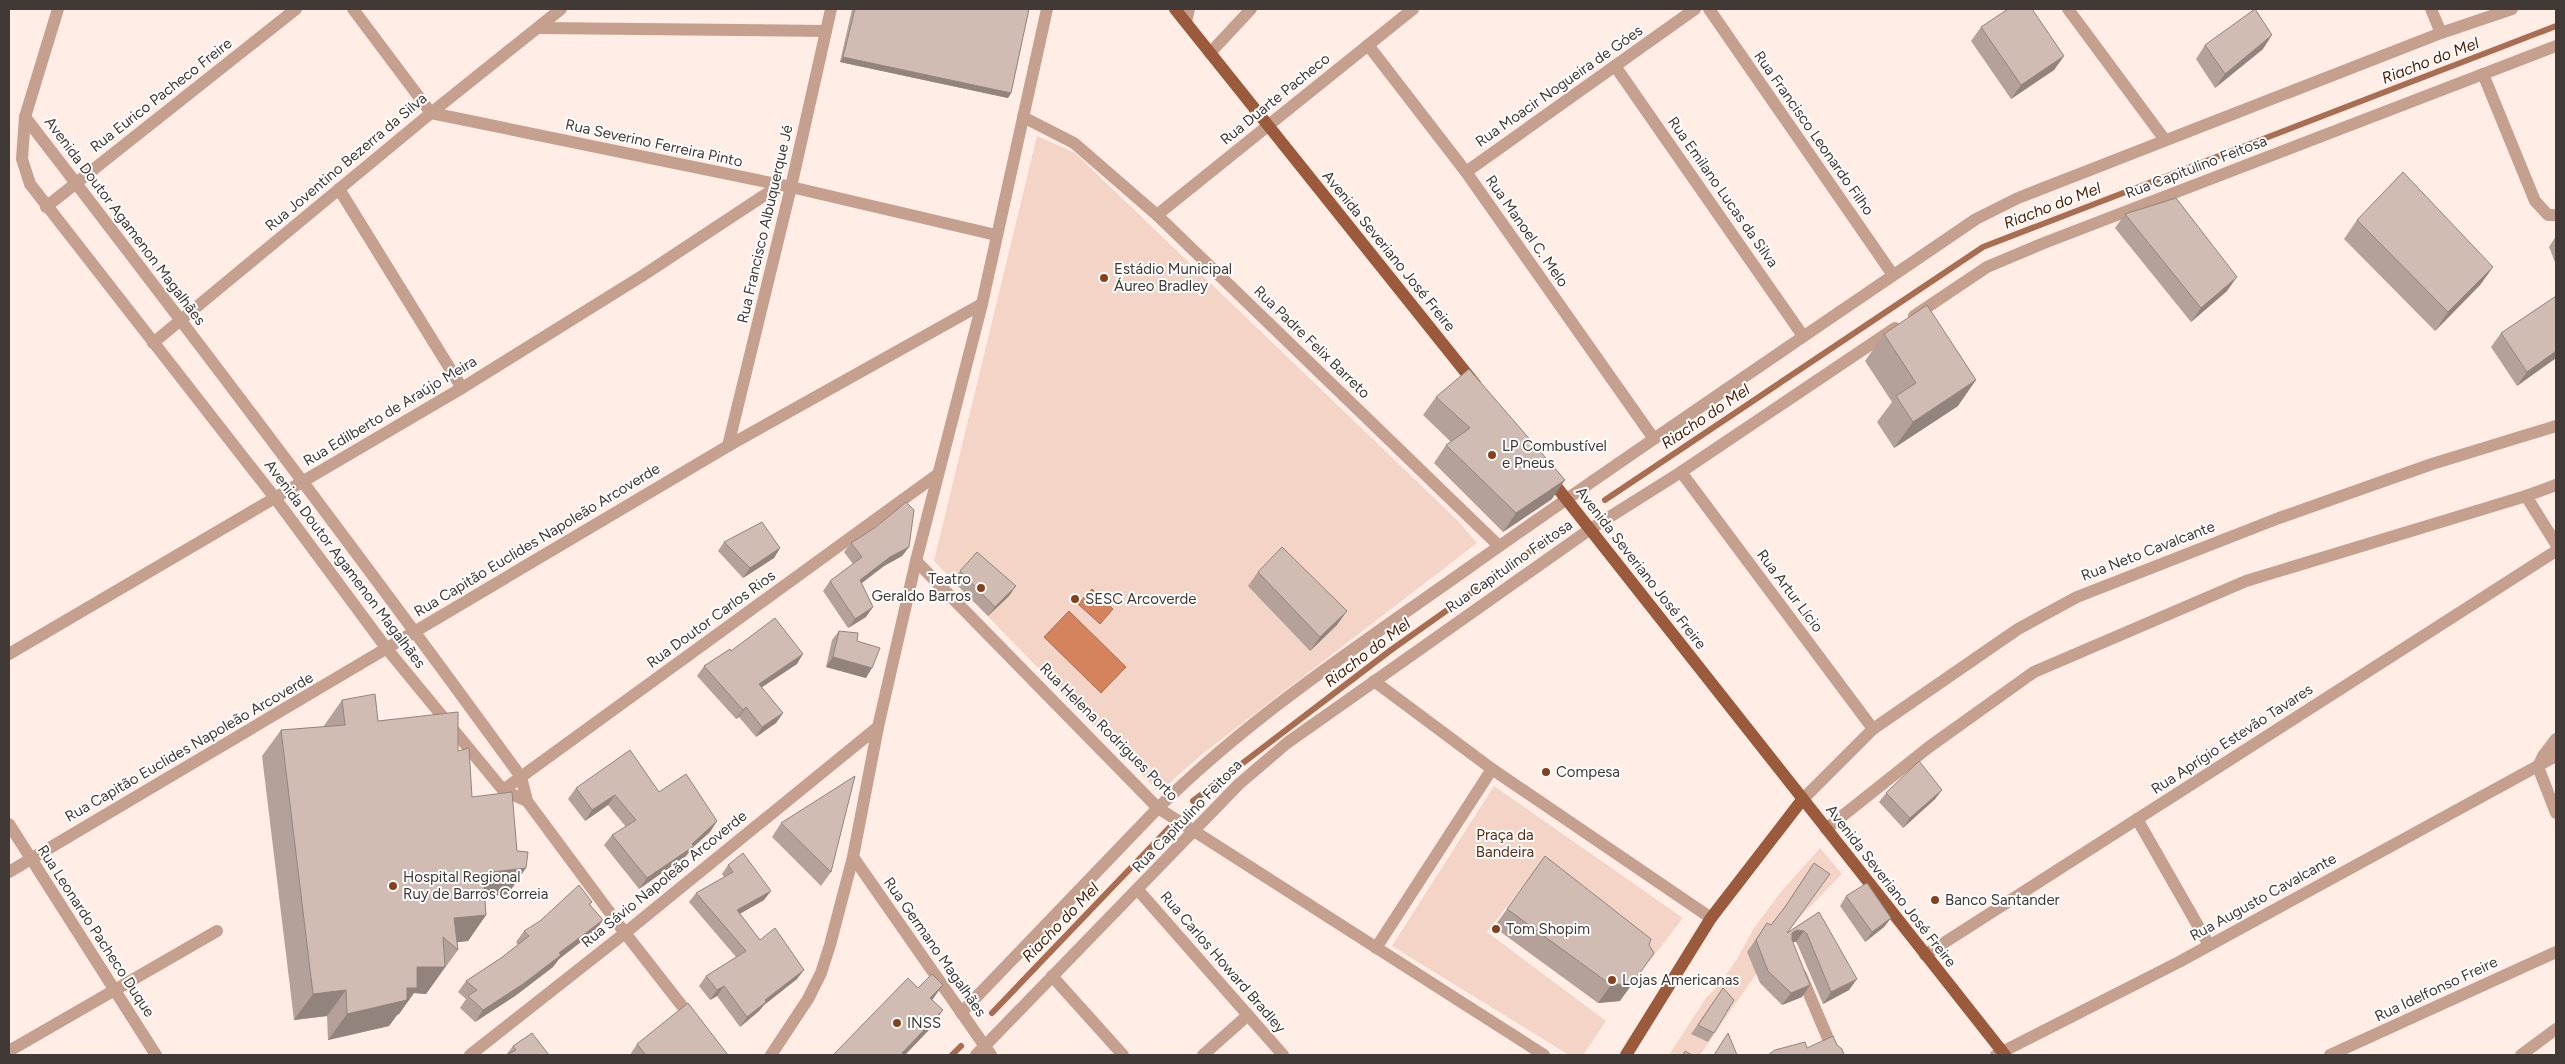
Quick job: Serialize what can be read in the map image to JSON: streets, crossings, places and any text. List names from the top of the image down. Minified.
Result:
{"streets":{"main road":["Avenida Severiano José Freire"],"street":["Rua Moacir Nogueira de Góes","Rua Eurico Pacheco Freire","Rua Duarte Pacheco","Rua Francisco Leonardo Filho","Rua Severino Ferreira Pinto","Rua Joventino Bezerra da Silva","Rua Capitulino Feitosa","Rua Emilano Lucas da Silva","Avenida Doutor Agamenon Magalhães","Rua Francisco Albuquerque Jé","Rua Manoel C. Melo","Rua Padre Felix Barreto","Rua Edilberto de Araújo Meira","Rua Capitão Euclides Napoleão Arcoverde","Rua Neto Cavalcante","Rua Artur Lício","Rua Doutor Carlos Rios","Rua Helena Rodrigues Porto","Rua Aprígio Estevão Tavares","Rua Sávio Napoleão Arcoverde","Rua Augusto Cavalcante","Rua Leonardo Pacheco Duque","Rua Germano Magalhães","Rua Carlos Howard Bradley","Rua Idelfonso Freire"]},"crossings":[["Rua Moacir Nogueira de Góes","Rua Emilano Lucas da Silva"],["Rua Moacir Nogueira de Góes","Rua Manoel C. Melo"],["Rua Eurico Pacheco Freire","Avenida Doutor Agamenon Magalhães"],["Rua Duarte Pacheco","Rua Manoel C. Melo"],["Rua Duarte Pacheco","Avenida Severiano José Freire"],["Rua Duarte Pacheco","Rua Padre Felix Barreto"],["Rua Francisco Leonardo Filho","Rua Capitulino Feitosa"],["Rua Severino Ferreira Pinto","Rua Joventino Bezerra da Silva"],["Rua Severino Ferreira Pinto","Rua Francisco Albuquerque Jé"],["Rua Severino Ferreira Pinto","Rua Edilberto de Araújo Meira"],["Rua Joventino Bezerra da Silva","Avenida Doutor Agamenon Magalhães"],["Rua Capitulino Feitosa","Rua Emilano Lucas da Silva"],["Rua Capitulino Feitosa","Rua Manoel C. Melo"],["Rua Capitulino Feitosa","Avenida Severiano José Freire"],["Rua Capitulino Feitosa","Rua Padre Felix Barreto"],["Rua Capitulino Feitosa","Rua Artur Lício"],["Rua Capitulino Feitosa","Rua Helena Rodrigues Porto"],["Rua Capitulino Feitosa","Rua Germano Magalhães"],["Rua Capitulino Feitosa","Rua Carlos Howard Bradley"],["Avenida Doutor Agamenon Magalhães","Rua Edilberto de Araújo Meira"],["Avenida Doutor Agamenon Magalhães","Rua Capitão Euclides Napoleão Arcoverde"],["Avenida Doutor Agamenon Magalhães","Rua Doutor Carlos Rios"],["Avenida Doutor Agamenon Magalhães","Rua Sávio Napoleão Arcoverde"],["Rua Francisco Albuquerque Jé","Rua Edilberto de Araújo Meira"],["Rua Francisco Albuquerque Jé","Rua Capitão Euclides Napoleão Arcoverde"],["Avenida Severiano José Freire","Rua Neto Cavalcante"],["Avenida Severiano José Freire","Rua Aprígio Estevão Tavares"],["Avenida Severiano José Freire","Rua Augusto Cavalcante"],["Rua Capitão Euclides Napoleão Arcoverde","Rua Leonardo Pacheco Duque"],["Rua Neto Cavalcante","Rua Artur Lício"]],"water":["Riacho do Mel"],"parks":["Praça da Bandeira"],"places":["Estádio Municipal Áureo Bradley","LP Combustível e Pneus","Teatro Geraldo Barros","SESC Arcoverde","Compesa","Hospital Regional Ruy de Barros Correia","Banco Santander","Tom Shopim","Lojas Americanas","INSS"]}
